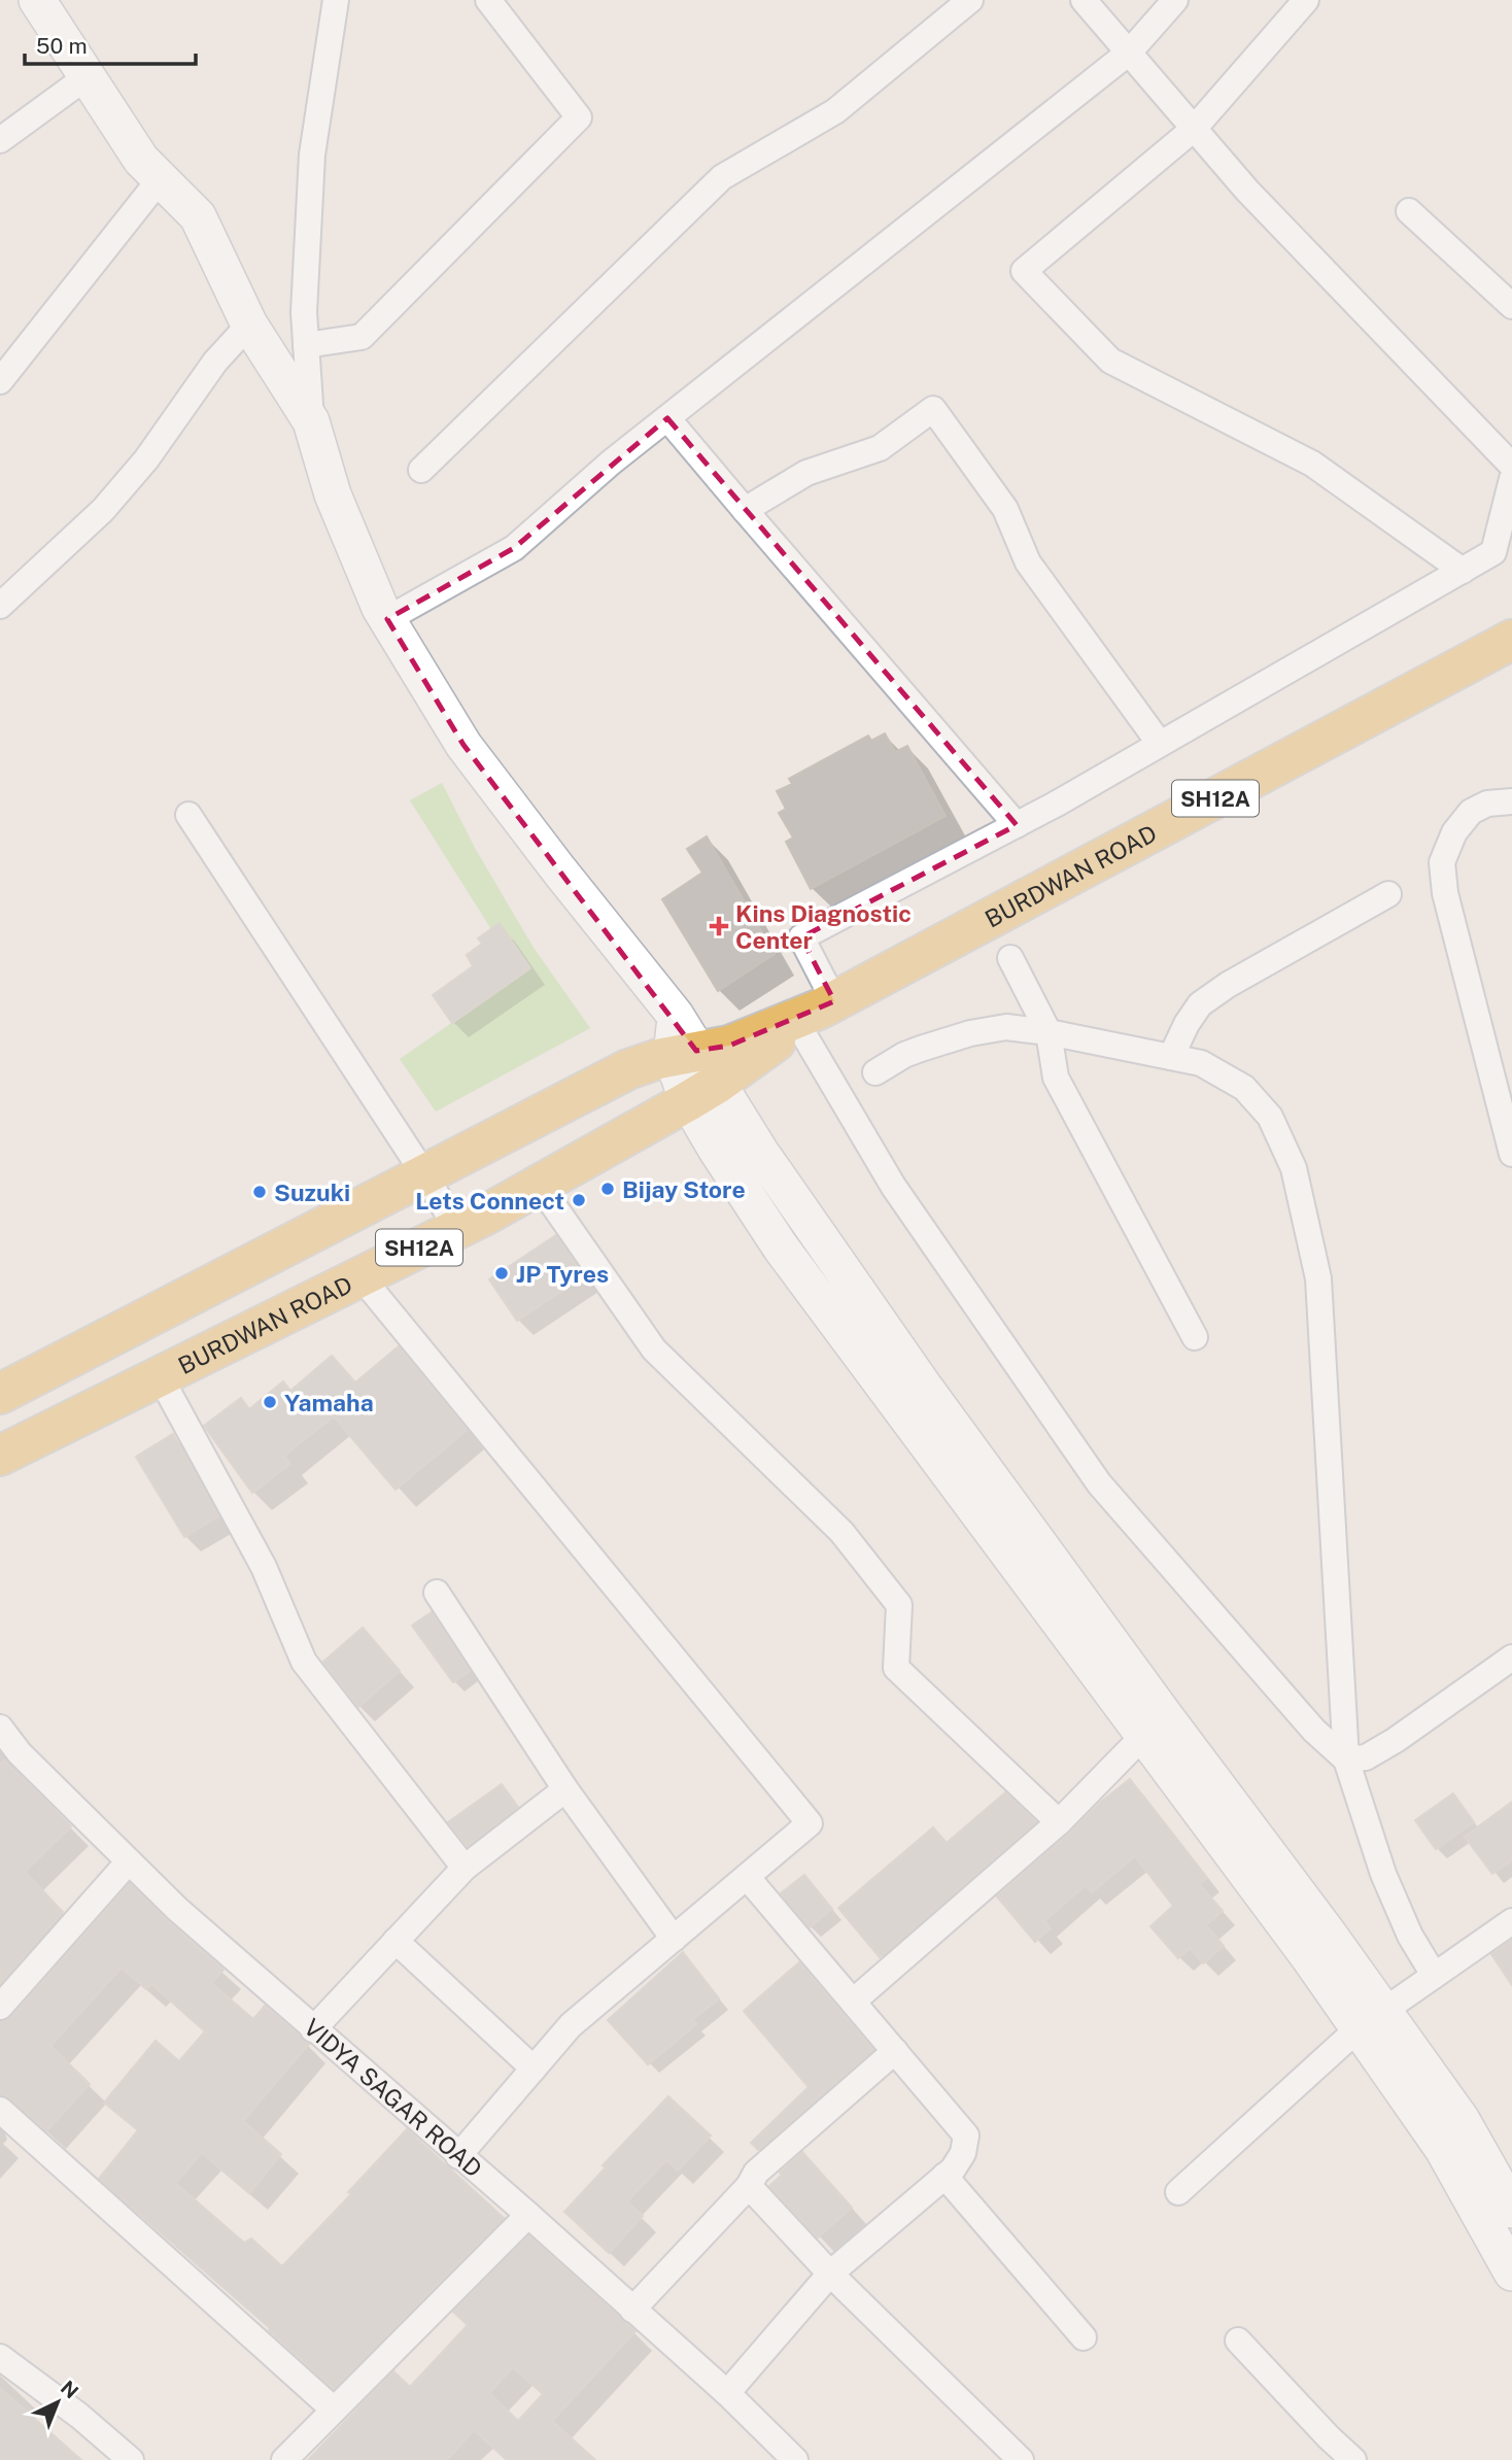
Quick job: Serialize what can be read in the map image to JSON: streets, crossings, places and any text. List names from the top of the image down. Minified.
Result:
{"streets":{"main road":["SH12A","BURDWAN ROAD"],"street":["VIDYA SAGAR ROAD"]},"places":{"health":["Kins Diagnostic Center"],"other":["Bijay Store","Suzuki","Lets Connect","JP Tyres","Yamaha"]},"scale_bar":"50 m","north":"top right"}
